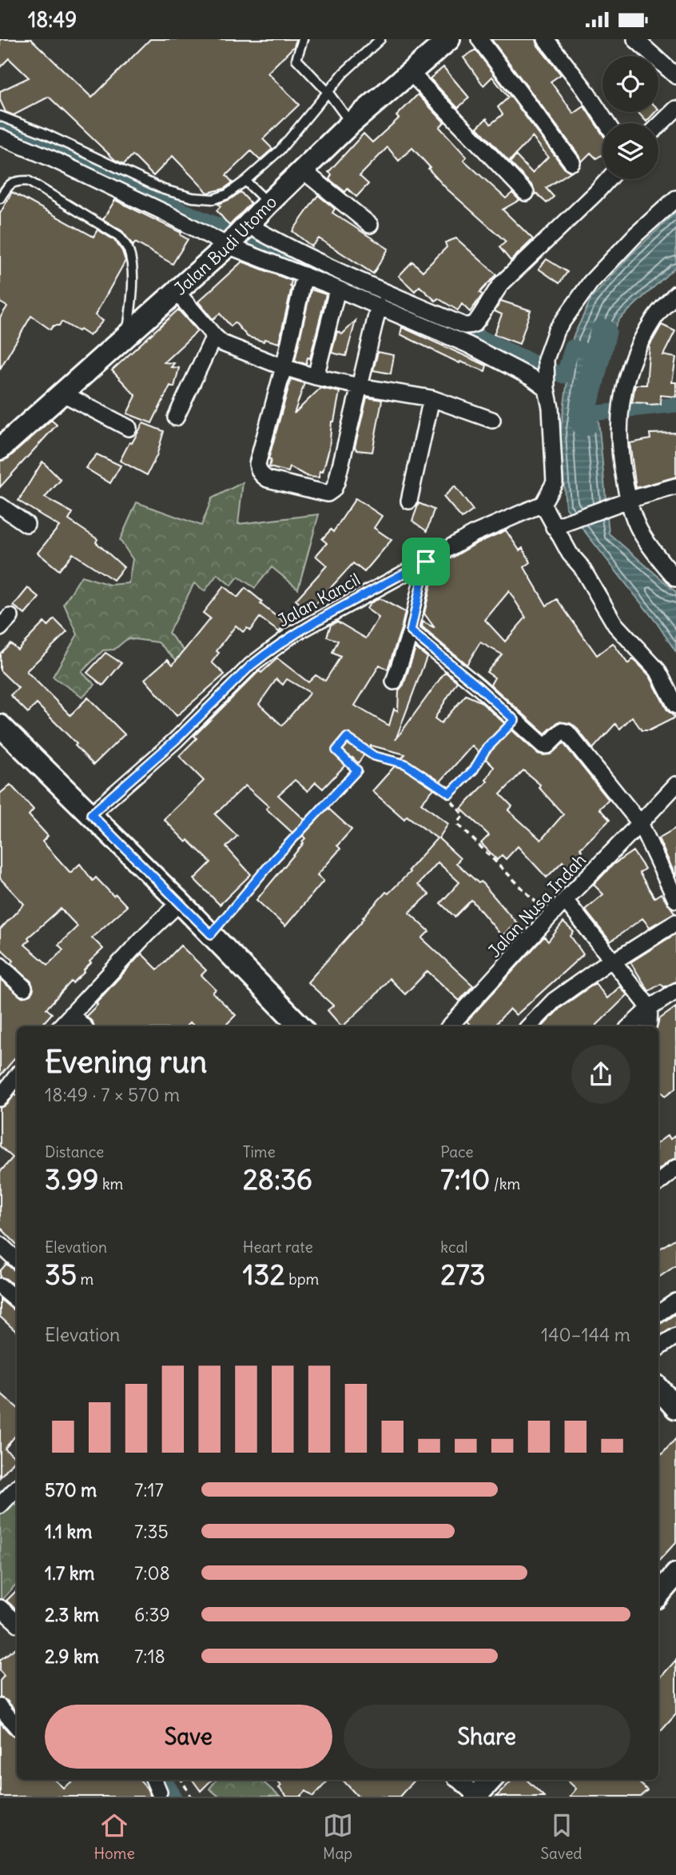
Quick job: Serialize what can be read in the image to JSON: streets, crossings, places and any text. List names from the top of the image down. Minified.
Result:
{"streets":{"main road":["Jalan Budi Utomo"],"street":["Jalan Kancil","Jalan Nusa Indah"]},"page":{"status":"18:49","heading":["Evening run","18:49 · 7 × 570 m"],"stats":[["Distance","3.99 km"],["Time","28:36"],["Pace","7:10 /km"],["Elevation","35 m"],["Heart rate","132 bpm"],["kcal","273"]],"chart":["Elevation","140–144 m"],"list":[{"name":"570 m","note":"7:17"},{"name":"1.1 km","note":"7:35"},{"name":"1.7 km","note":"7:08"},{"name":"2.3 km","note":"6:39"},{"name":"2.9 km","note":"7:18"}],"buttons":["Save","Share"],"tabs":["Home","Map","Saved"]}}
